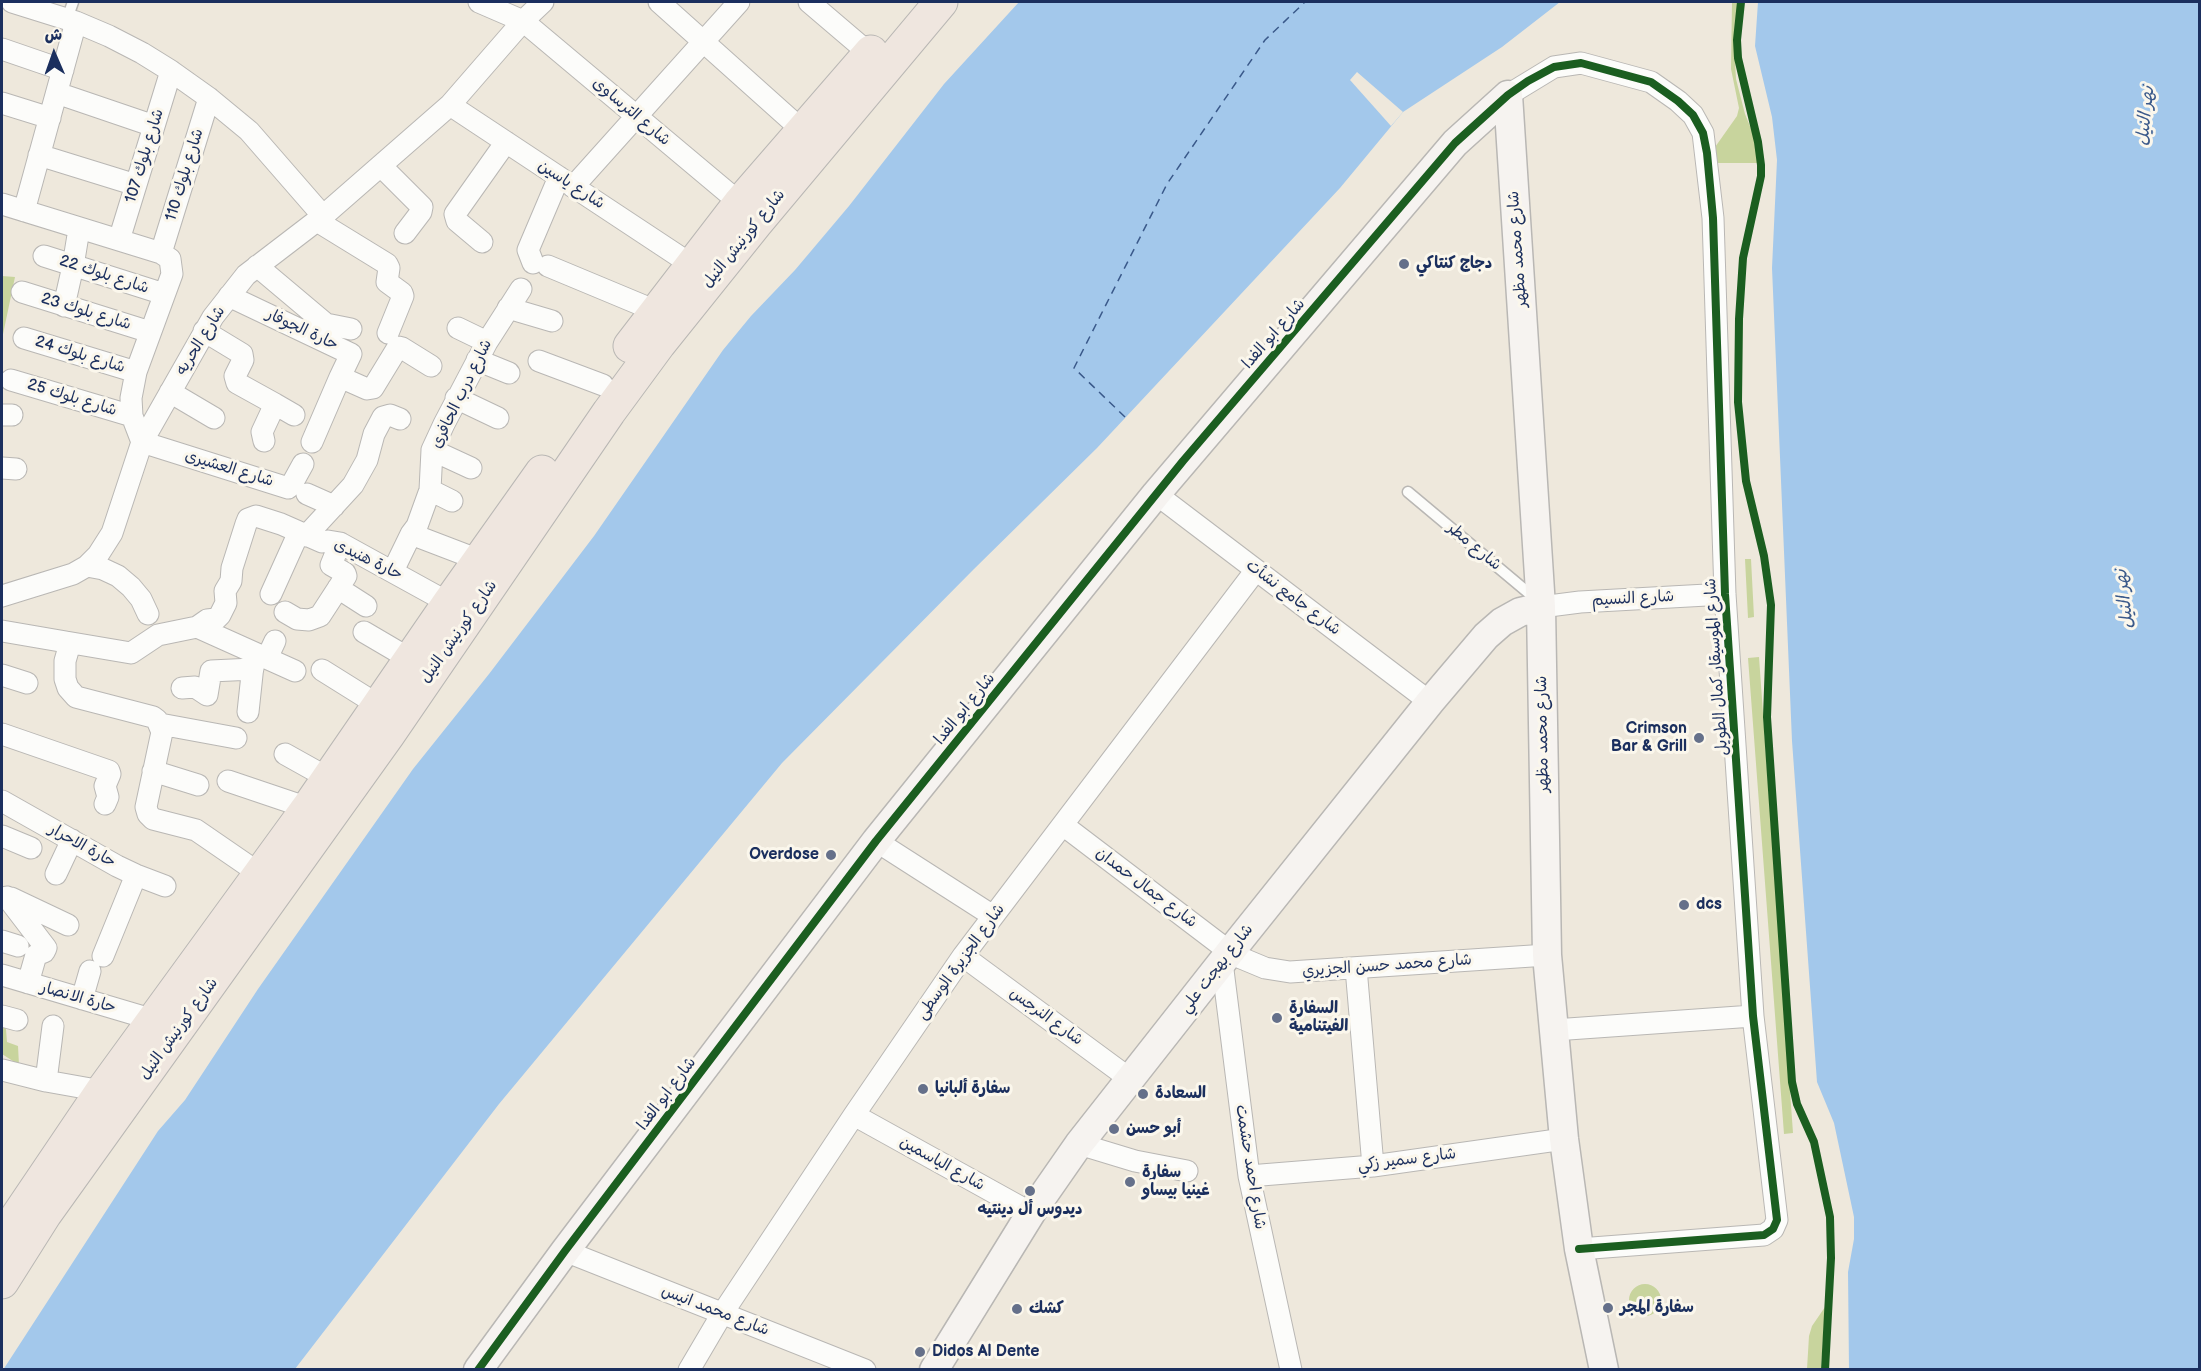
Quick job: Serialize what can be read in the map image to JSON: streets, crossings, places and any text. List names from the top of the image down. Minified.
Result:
{"streets":{"main road":["شارع كورنيش النيل"],"street":["شارع الترساوى","شارع بلوك 107","شارع بلوك 110","شارع ياسين","شارع محمد مظهر","شارع بلوك 22","شارع بلوك 23","حارة الجوفار","شارع ابو الفدا","شارع الحريه","شارع بلوك 24","شارع درب الحافرى","شارع بلوك 25","شارع العشيرى","حارة هنيدى","شارع جامع نشأت","شارع النسيم","شارع الموسيقار كمال الطويل","حارة الاحرار","شارع جمال حمدان","شارع الجزيرة الوسطى","شارع محمد حسن الجزيري","شارع بهجت علي","حارة الانصار","شارع النرجس","شارع سمير زكي","شارع الياسمين","شارع احمد حشمت","شارع محمد انيس"],"lane":["شارع مطر"]},"crossings":[["شارع الترساوى","شارع كورنيش النيل"],["شارع الترساوى","شارع الحريه"],["شارع ياسين","شارع كورنيش النيل"],["شارع ياسين","شارع الحريه"],["شارع كورنيش النيل","حارة هنيدى"],["شارع كورنيش النيل","حارة الانصار"],["شارع محمد مظهر","شارع ابو الفدا"],["شارع محمد مظهر","شارع مطر"],["شارع محمد مظهر","شارع النسيم"],["شارع محمد مظهر","شارع الموسيقار كمال الطويل"],["شارع محمد مظهر","شارع محمد حسن الجزيري"],["شارع محمد مظهر","شارع بهجت علي"],["شارع محمد مظهر","شارع سمير زكي"],["حارة الجوفار","شارع الحريه"],["شارع ابو الفدا","شارع جامع نشأت"],["شارع ابو الفدا","شارع الموسيقار كمال الطويل"],["شارع ابو الفدا","شارع محمد انيس"],["شارع الحريه","شارع العشيرى"],["شارع درب الحافرى","حارة هنيدى"],["شارع مطر","شارع النسيم"],["شارع مطر","شارع بهجت علي"],["شارع جامع نشأت","شارع الجزيرة الوسطى"],["شارع جامع نشأت","شارع بهجت علي"],["شارع النسيم","شارع الموسيقار كمال الطويل"],["شارع النسيم","شارع بهجت علي"],["شارع جمال حمدان","شارع الجزيرة الوسطى"],["شارع جمال حمدان","شارع محمد حسن الجزيري"],["شارع جمال حمدان","شارع بهجت علي"],["شارع جمال حمدان","شارع احمد حشمت"],["شارع الجزيرة الوسطى","شارع النرجس"],["شارع الجزيرة الوسطى","شارع الياسمين"],["شارع الجزيرة الوسطى","شارع محمد انيس"],["شارع محمد حسن الجزيري","شارع بهجت علي"],["شارع محمد حسن الجزيري","شارع احمد حشمت"],["شارع بهجت علي","شارع النرجس"],["شارع بهجت علي","شارع الياسمين"],["شارع بهجت علي","شارع احمد حشمت"],["شارع سمير زكي","شارع احمد حشمت"]],"water":["نهر النيل"],"places":["دجاج كنتاكي","Crimson Bar & Grill","Overdose","dcs","السفارة الفيتنامية","سفارة ألبانيا","السعادة","أبو حسن","سفارة غينيا بيساو","ديدوس أل دينتيه","سفارة المجر","كشك","Didos Al Dente"],"north":"top"}
